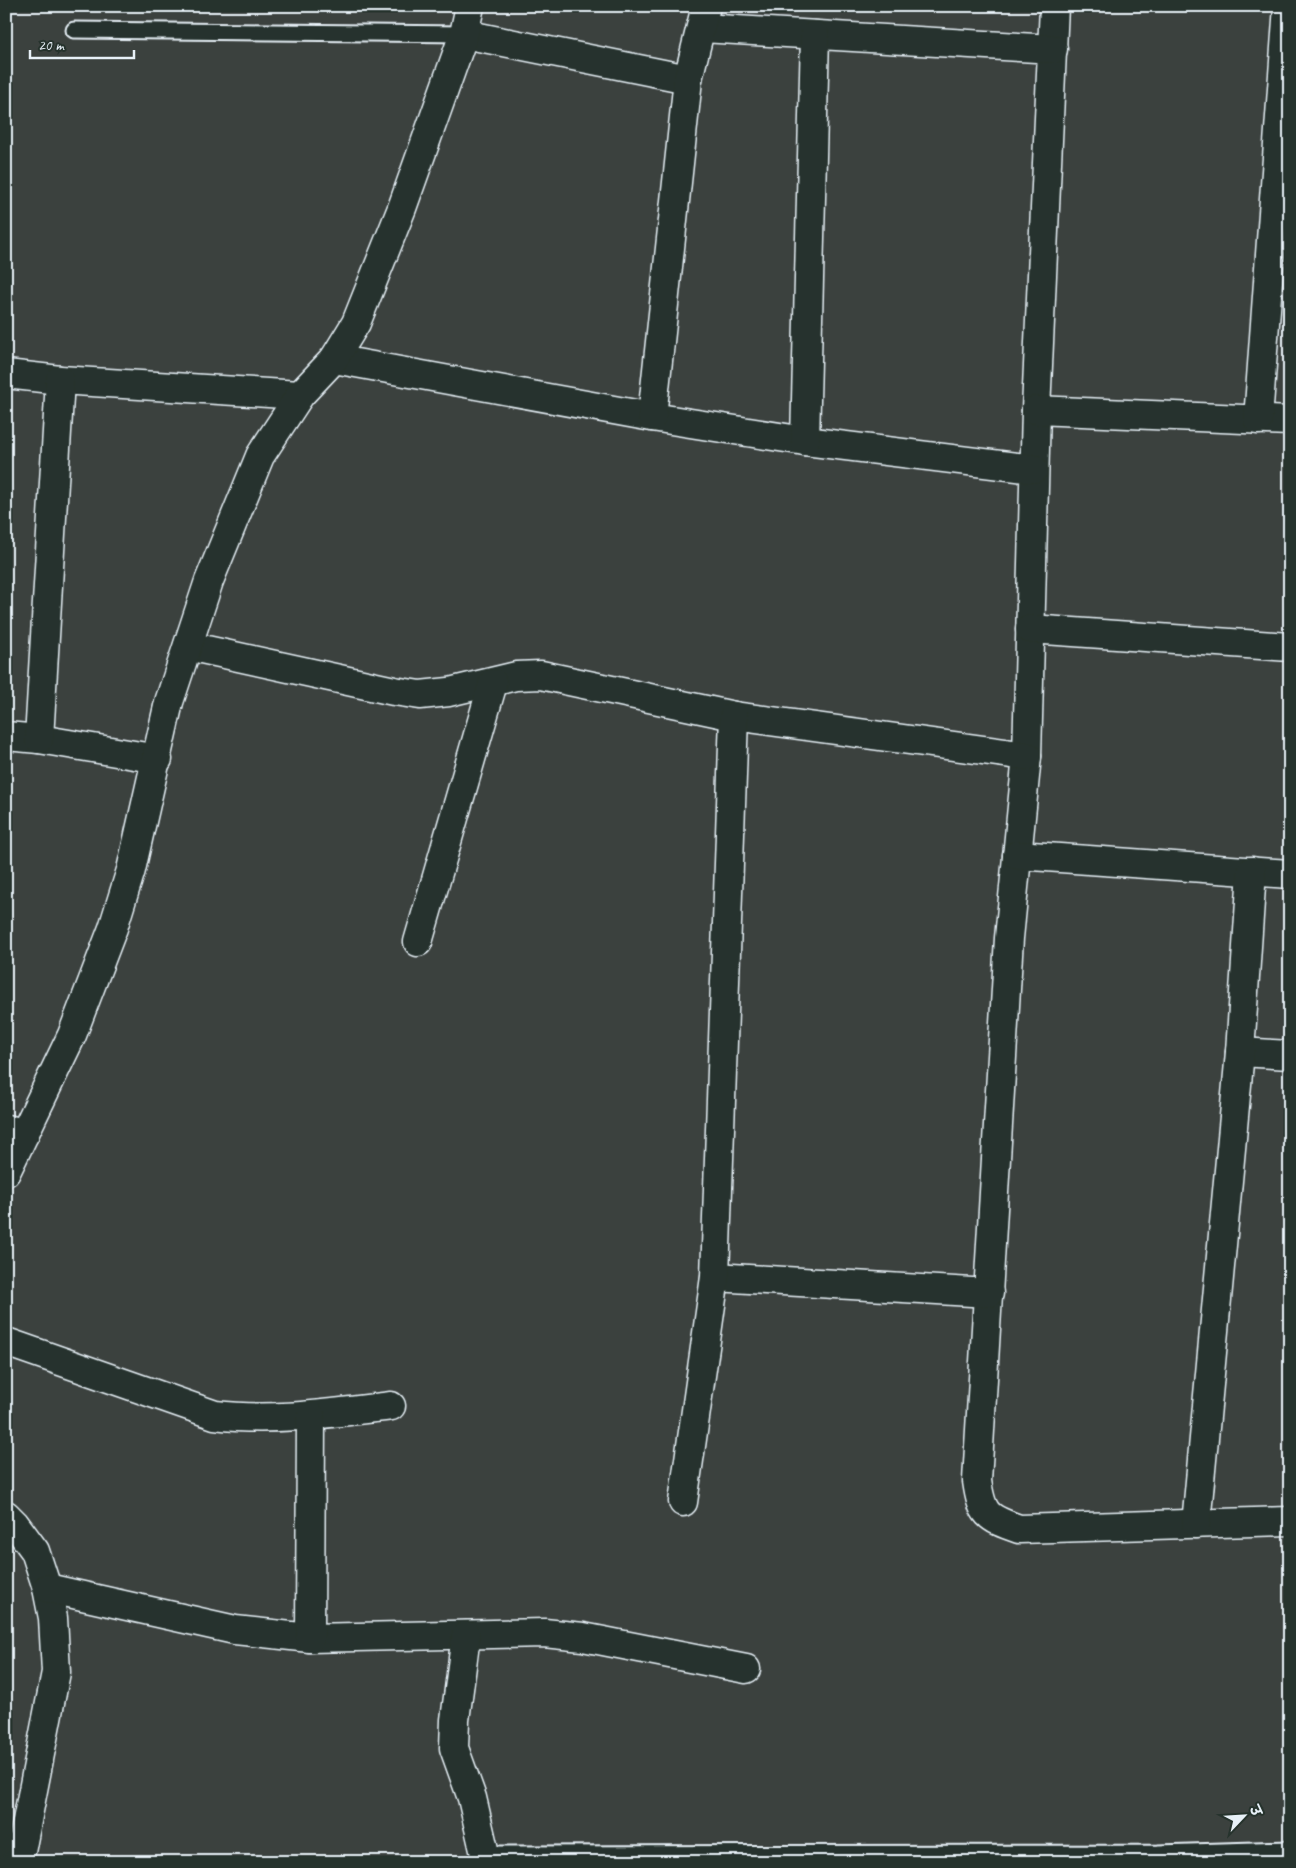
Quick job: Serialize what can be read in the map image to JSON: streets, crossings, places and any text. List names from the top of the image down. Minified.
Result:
{"scale_bar":"20 m","north":"top right"}
